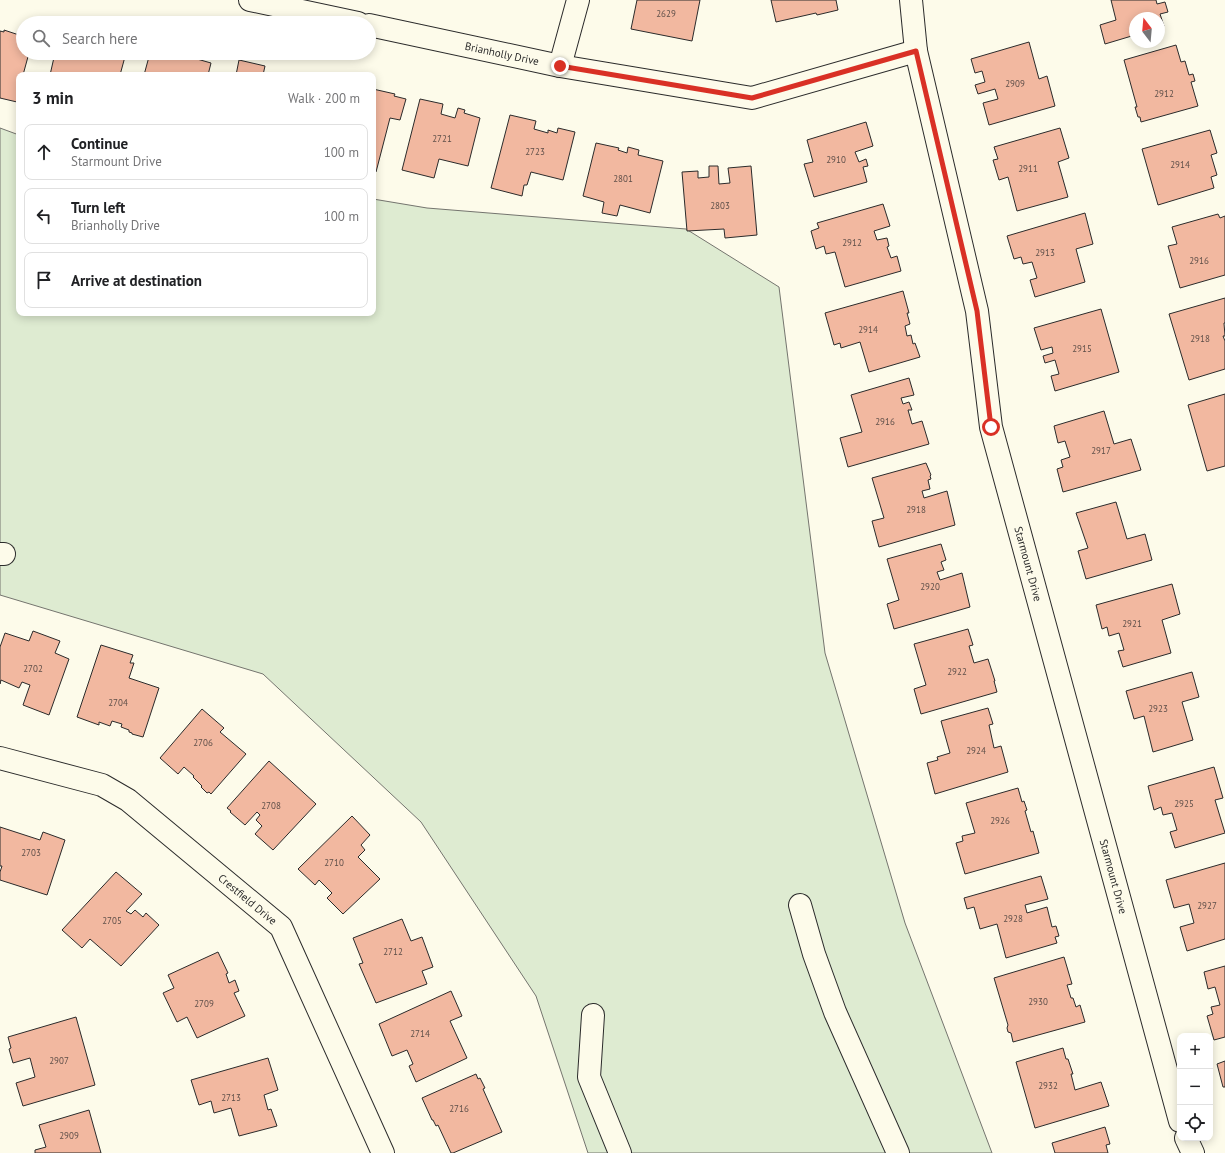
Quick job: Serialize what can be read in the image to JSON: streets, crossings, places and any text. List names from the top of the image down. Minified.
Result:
{"streets":{"street":["Brianholly Drive","Starmount Drive","Crestfield Drive"]},"crossings":[["Brianholly Drive","Starmount Drive"]],"house_numbers":["2629","2909","2912","2721","2723","2910","2914","2911","2801","2803","2912","2913","2916","2914","2918","2915","2916","2917","2918","2920","2921","2702","2922","2704","2923","2706","2924","2925","2708","2926","2703","2710","2927","2928","2705","2712","2930","2709","2714","2907","2932","2713","2716","2909"],"north":"top","page":{"search":"Search here","heading":["3 min","Walk · 200 m"],"list":[["Continue","Starmount Drive","100 m"],["Turn left","Brianholly Drive","100 m"],"Arrive at destination"],"map_buttons":["+","−"]}}
